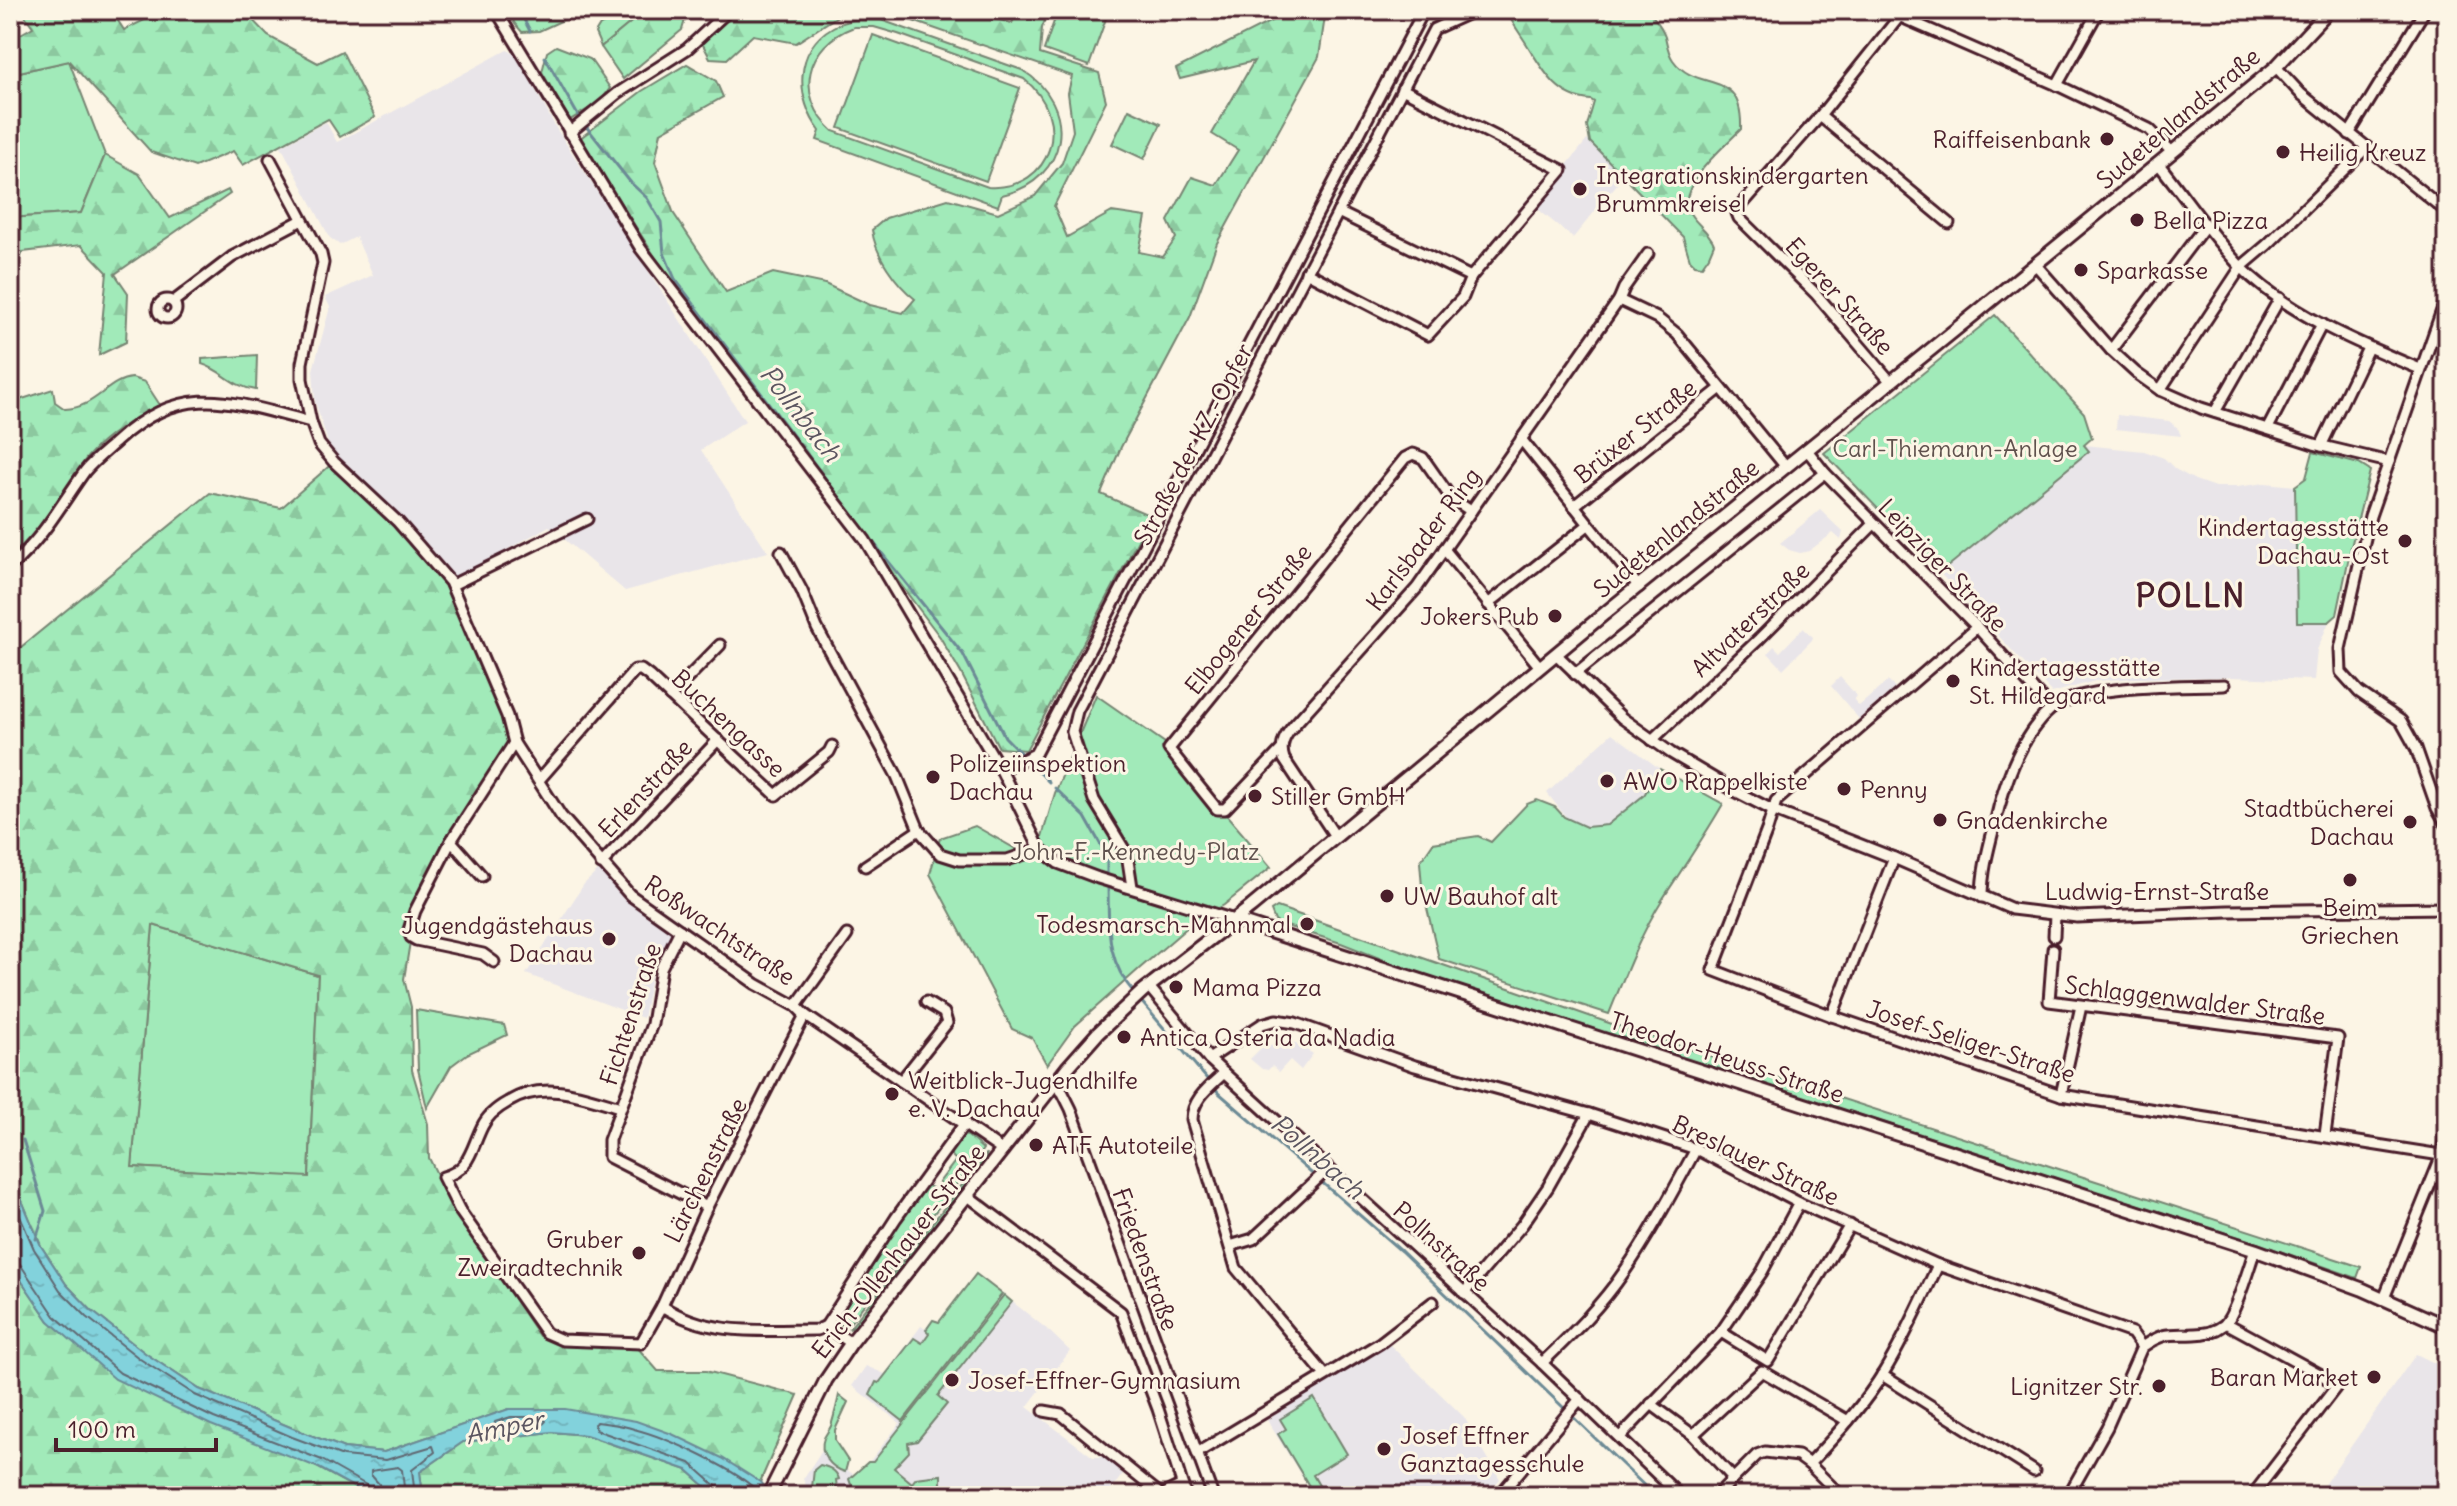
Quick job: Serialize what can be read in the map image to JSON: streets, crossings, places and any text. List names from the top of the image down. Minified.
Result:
{"streets":{"street":["Sudetenlandstraße","Egerer Straße","Brüxer Straße","Straße der KZ.-Opfer","Karlsbader Ring","Leipziger Straße","Elbogener Straße","Altvaterstraße","Buchengasse","Erlenstraße","Ludwig-Ernst-Straße","Roßwachtstraße","Schlaggenwalder Straße","Fichtenstraße","Josef-Seliger-Straße","Theodor-Heuss-Straße","Breslauer Straße","Lärchenstraße","Pollnstraße","Erich-Ollenhauer-Straße","Friedenstraße"]},"crossings":[["Sudetenlandstraße","Egerer Straße"],["Sudetenlandstraße","Leipziger Straße"],["Sudetenlandstraße","Ludwig-Ernst-Straße"],["Sudetenlandstraße","Theodor-Heuss-Straße"],["Sudetenlandstraße","Pollnstraße"],["Sudetenlandstraße","Erich-Ollenhauer-Straße"],["Sudetenlandstraße","Friedenstraße"],["Straße der KZ.-Opfer","Theodor-Heuss-Straße"],["Karlsbader Ring","Elbogener Straße"],["Leipziger Straße","Altvaterstraße"],["Altvaterstraße","Ludwig-Ernst-Straße"],["Buchengasse","Erlenstraße"],["Buchengasse","Roßwachtstraße"],["Erlenstraße","Roßwachtstraße"],["Ludwig-Ernst-Straße","Josef-Seliger-Straße"],["Roßwachtstraße","Fichtenstraße"],["Roßwachtstraße","Lärchenstraße"],["Roßwachtstraße","Erich-Ollenhauer-Straße"],["Schlaggenwalder Straße","Josef-Seliger-Straße"],["Fichtenstraße","Lärchenstraße"],["Breslauer Straße","Pollnstraße"],["Erich-Ollenhauer-Straße","Friedenstraße"]],"districts":["POLLN"],"water":["Pollnbach","Amper"],"parks":["Carl-Thiemann-Anlage","John-F.-Kennedy-Platz"],"places":["Raiffeisenbank","Heilig Kreuz","Integrationskindergarten Brummkreisel","Bella Pizza","Sparkasse","Kindertagesstätte Dachau-Ost","Jokers Pub","Kindertagesstätte St. Hildegard","Polizeiinspektion Dachau","AWO Rappelkiste","Penny","Stiller GmbH","Gnadenkirche","Stadtbücherei Dachau","Beim Griechen","UW Bauhof alt","Todesmarsch-Mahnmal","Jugendgästehaus Dachau","Mama Pizza","Antica Osteria da Nadia","Weitblick-Jugendhilfe e. V. Dachau","ATF Autoteile","Gruber Zweiradtechnik","Baran Market","Josef-Effner-Gymnasium","Lignitzer Str.","Josef Effner Ganztagesschule"],"scale_bar":"100 m"}
